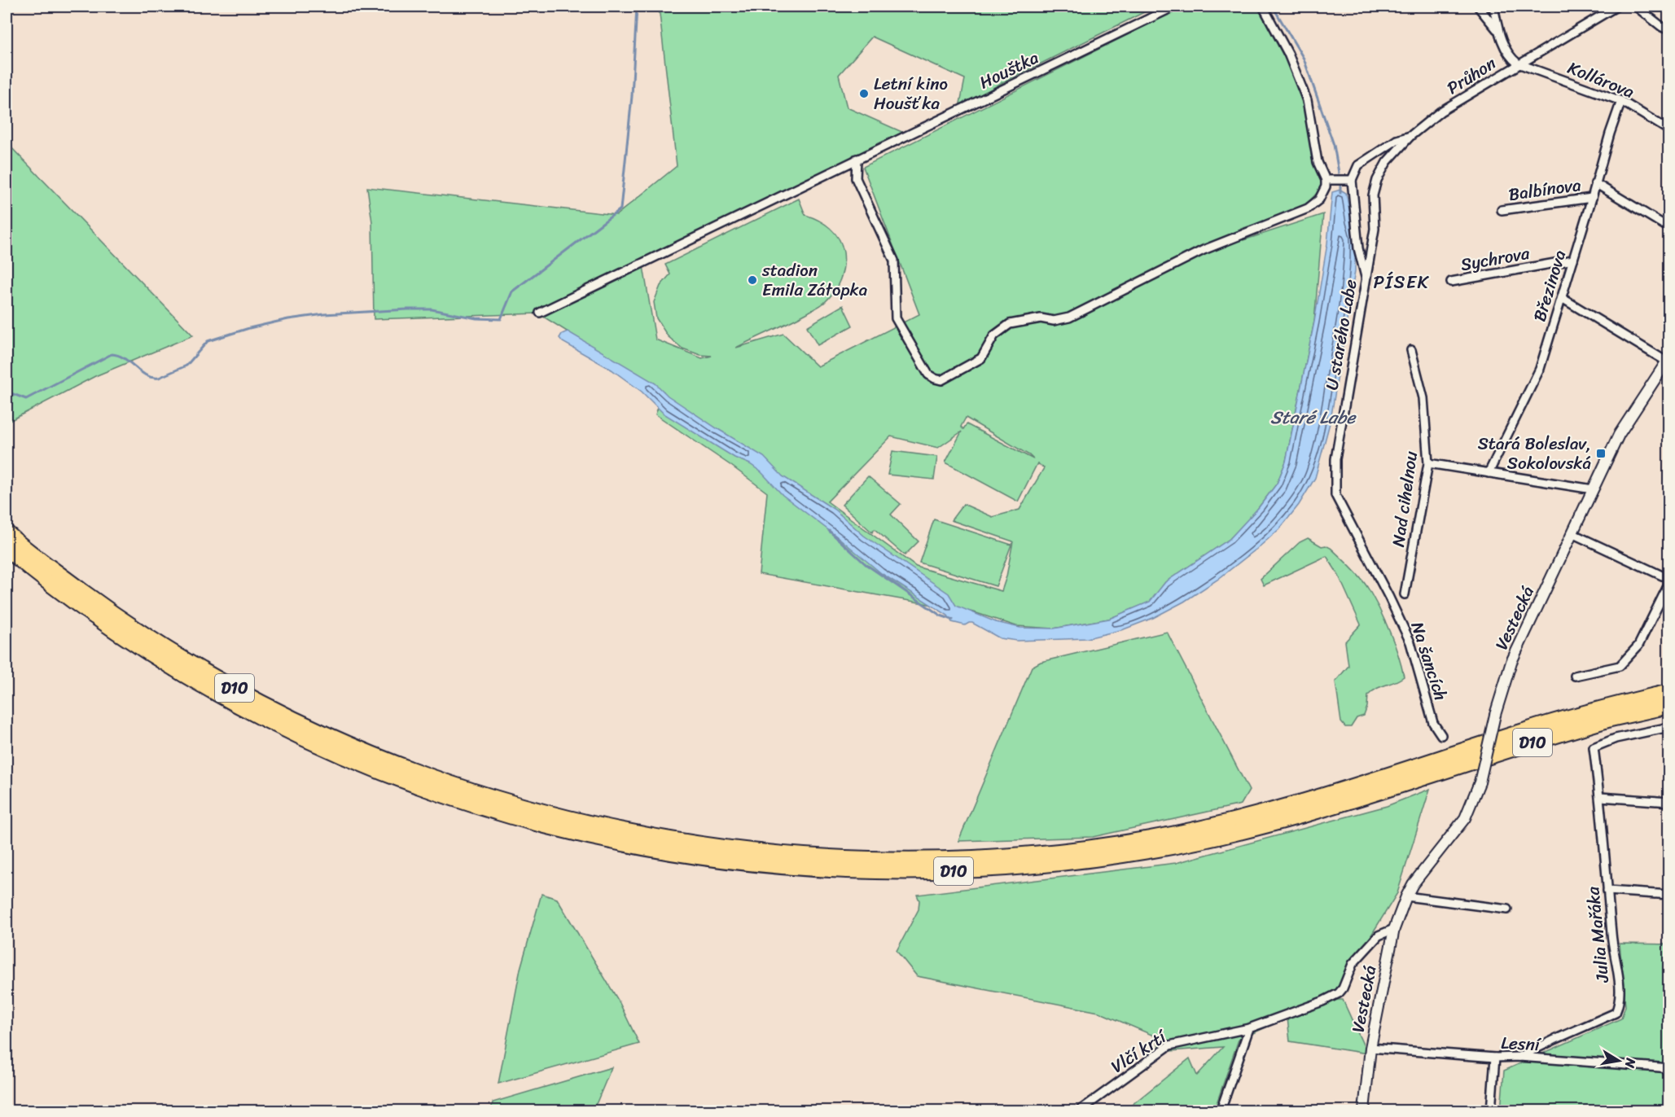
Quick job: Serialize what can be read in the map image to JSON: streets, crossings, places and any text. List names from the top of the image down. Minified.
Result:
{"streets":{"highway":["D10"],"street":["Houštka","Průhon","Kollárova","Balbínova","Sychrova","Březinova","U starého Labe","Nad cihelnou","Vestecká","Na šancích","Julia Mařáka","Lesní","Vlčí krtí"]},"crossings":[["Průhon","Kollárova"],["Průhon","U starého Labe"],["Kollárova","Březinova"],["Balbínova","Březinova"],["Sychrova","Březinova"],["U starého Labe","Na šancích"],["Vestecká","Lesní"],["Vestecká","Vlčí krtí"],["Julia Mařáka","Lesní"]],"districts":["PÍSEK"],"water":["Staré Labe"],"places":{"other":["Letní kino Houšťka","stadion Emila Zátopka"],"transit":["Stará Boleslav, Sokolovská"]},"north":"right"}
